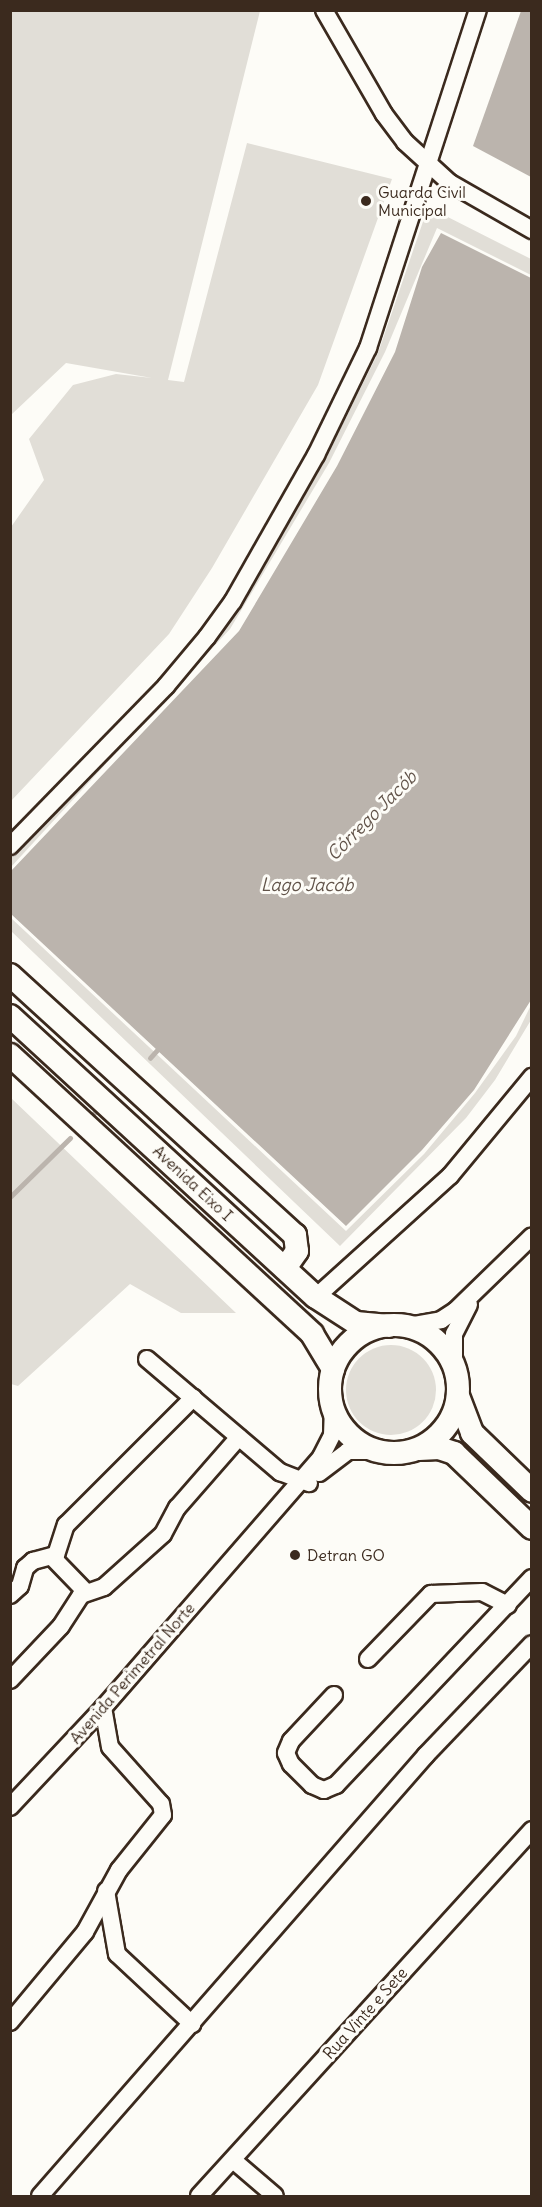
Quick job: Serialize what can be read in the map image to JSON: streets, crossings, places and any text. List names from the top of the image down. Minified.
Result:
{"streets":{"main road":["Avenida Eixo I"],"street":["Avenida Perimetral Norte","Rua Vinte e Sete"]},"crossings":[["Avenida Eixo I","Avenida Perimetral Norte"]],"water":["Córrego Jacób","Lago Jacób"],"places":["Guarda Civil Municipal","Detran GO"]}
